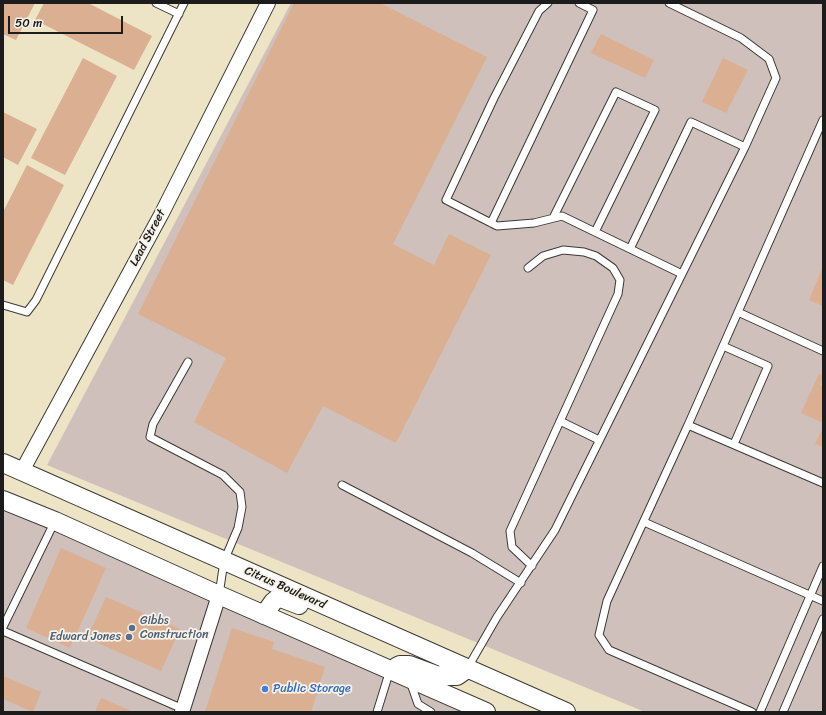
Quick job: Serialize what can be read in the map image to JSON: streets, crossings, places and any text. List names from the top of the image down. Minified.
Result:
{"streets":{"street":["Lead Street","Citrus Boulevard"]},"crossings":[["Lead Street","Citrus Boulevard"]],"places":["Gibbs Construction","Edward Jones","Public Storage"],"scale_bar":"50 m"}
